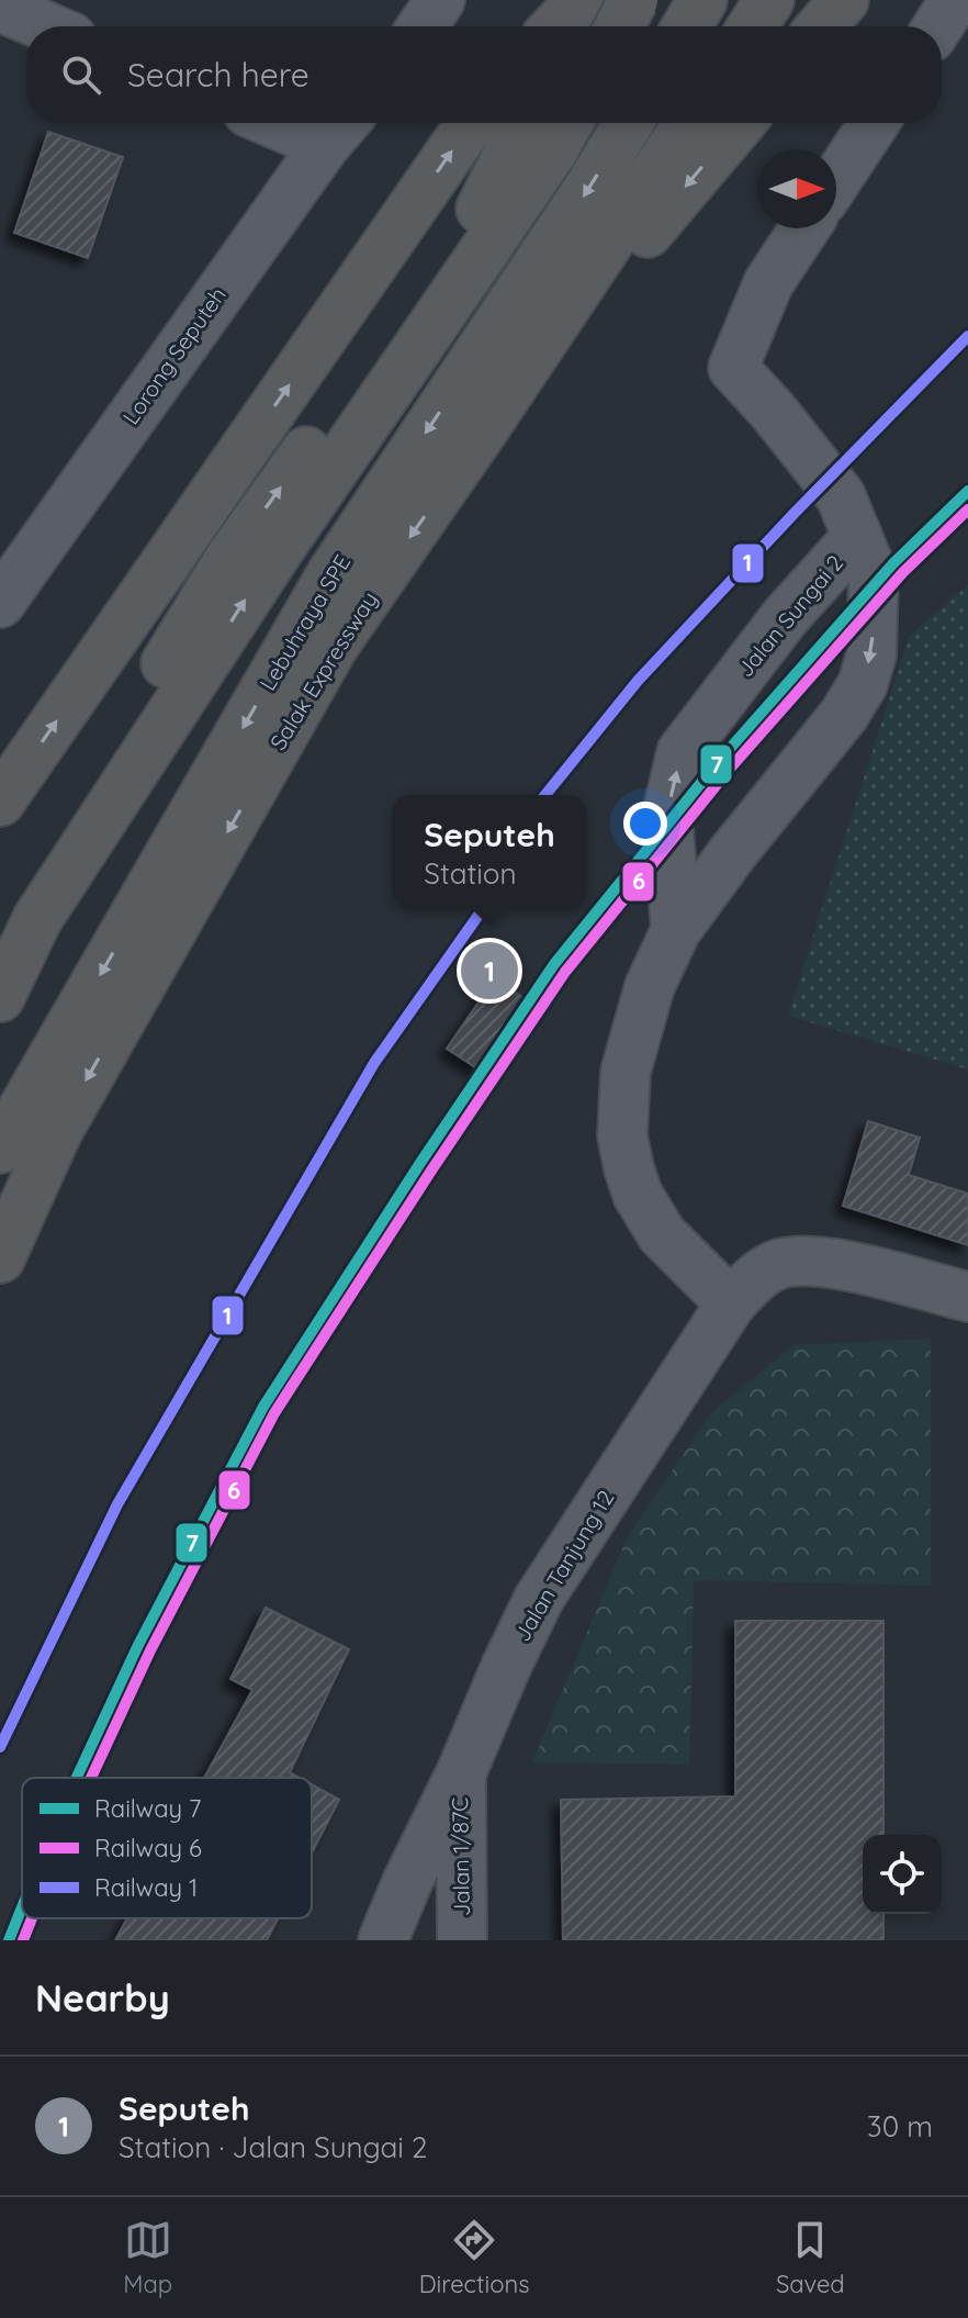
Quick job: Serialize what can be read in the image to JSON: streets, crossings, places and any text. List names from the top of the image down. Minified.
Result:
{"streets":{"highway":["Lebuhraya SPE","Salak Expressway"],"street":["Lorong Seputeh","Jalan Sungai 2","Jalan Tanjung 12","Jalan 1/87C"]},"crossings":[["Jalan Sungai 2","Jalan Tanjung 12"],["Jalan Tanjung 12","Jalan 1/87C"]],"lines":["rail line 1","rail line 7","rail line 6"],"legend":["Railway 7","Railway 6","Railway 1"],"north":"right","page":{"search":"Search here","popup":["Seputeh","Station"],"pins":"1","heading":"Nearby","list":[{"mark":"1","name":"Seputeh","note":"Station · Jalan Sungai 2","value":"30 m"}],"nav":["Map","Directions","Saved"]}}
